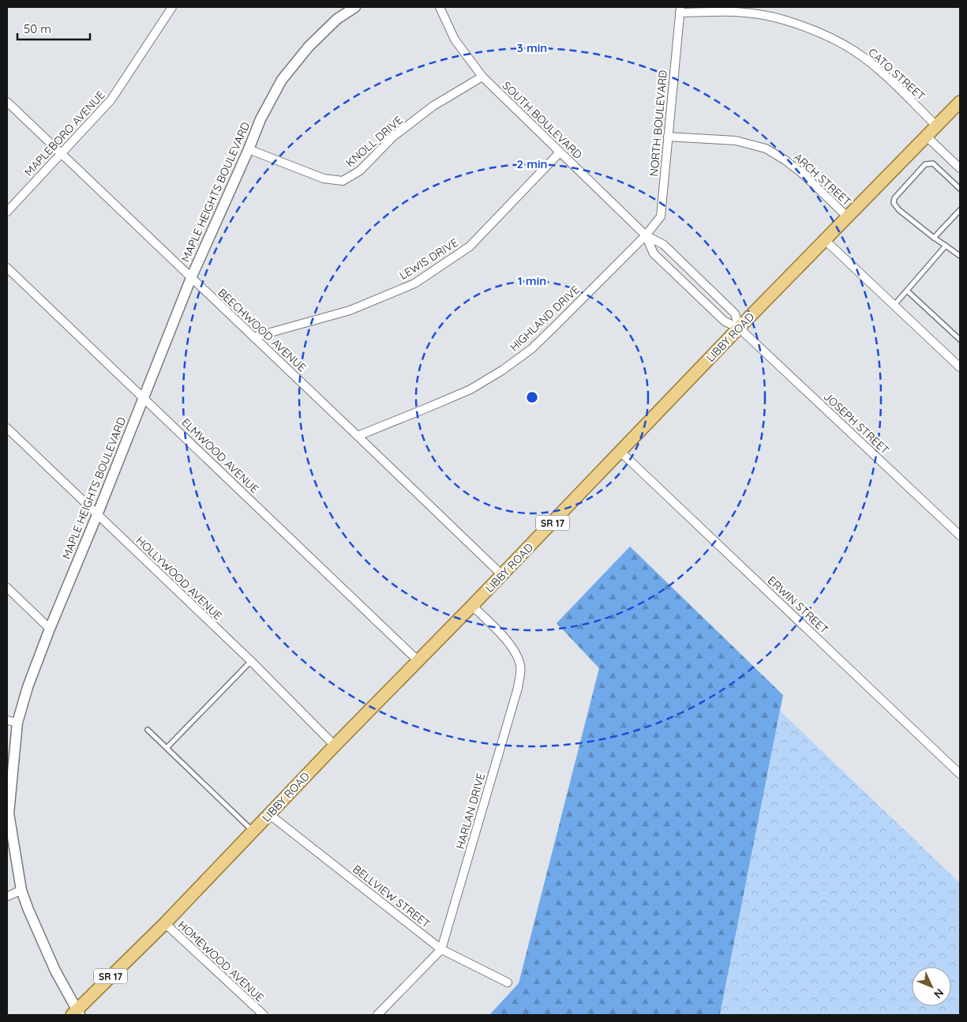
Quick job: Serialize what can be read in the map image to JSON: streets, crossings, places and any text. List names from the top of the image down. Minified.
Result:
{"streets":{"main road":["LIBBY ROAD","SR 17"],"street":["CATO STREET","SOUTH BOULEVARD","NORTH BOULEVARD","MAPLEBORO AVENUE","KNOLL DRIVE","ARCH STREET","MAPLE HEIGHTS BOULEVARD","LEWIS DRIVE","HIGHLAND DRIVE","BEECHWOOD AVENUE","JOSEPH STREET","ELMWOOD AVENUE","HOLLYWOOD AVENUE","ERWIN STREET","HARLAN DRIVE","BELLVIEW STREET","HOMEWOOD AVENUE"]},"crossings":[["CATO STREET","NORTH BOULEVARD"],["CATO STREET","LIBBY ROAD"],["SOUTH BOULEVARD","NORTH BOULEVARD"],["SOUTH BOULEVARD","KNOLL DRIVE"],["SOUTH BOULEVARD","LEWIS DRIVE"],["SOUTH BOULEVARD","HIGHLAND DRIVE"],["SOUTH BOULEVARD","LIBBY ROAD"],["SOUTH BOULEVARD","JOSEPH STREET"],["NORTH BOULEVARD","ARCH STREET"],["NORTH BOULEVARD","HIGHLAND DRIVE"],["MAPLEBORO AVENUE","BEECHWOOD AVENUE"],["KNOLL DRIVE","MAPLE HEIGHTS BOULEVARD"],["ARCH STREET","LIBBY ROAD"],["MAPLE HEIGHTS BOULEVARD","BEECHWOOD AVENUE"],["MAPLE HEIGHTS BOULEVARD","LIBBY ROAD"],["MAPLE HEIGHTS BOULEVARD","ELMWOOD AVENUE"],["MAPLE HEIGHTS BOULEVARD","HOLLYWOOD AVENUE"],["LEWIS DRIVE","BEECHWOOD AVENUE"],["HIGHLAND DRIVE","BEECHWOOD AVENUE"],["BEECHWOOD AVENUE","LIBBY ROAD"],["LIBBY ROAD","JOSEPH STREET"],["LIBBY ROAD","ELMWOOD AVENUE"],["LIBBY ROAD","HOLLYWOOD AVENUE"],["LIBBY ROAD","ERWIN STREET"],["LIBBY ROAD","HARLAN DRIVE"],["LIBBY ROAD","BELLVIEW STREET"],["LIBBY ROAD","HOMEWOOD AVENUE"],["HARLAN DRIVE","BELLVIEW STREET"]],"scale_bar":"50 m","north":"bottom right","rings":["3 min","2 min","1 min"]}
